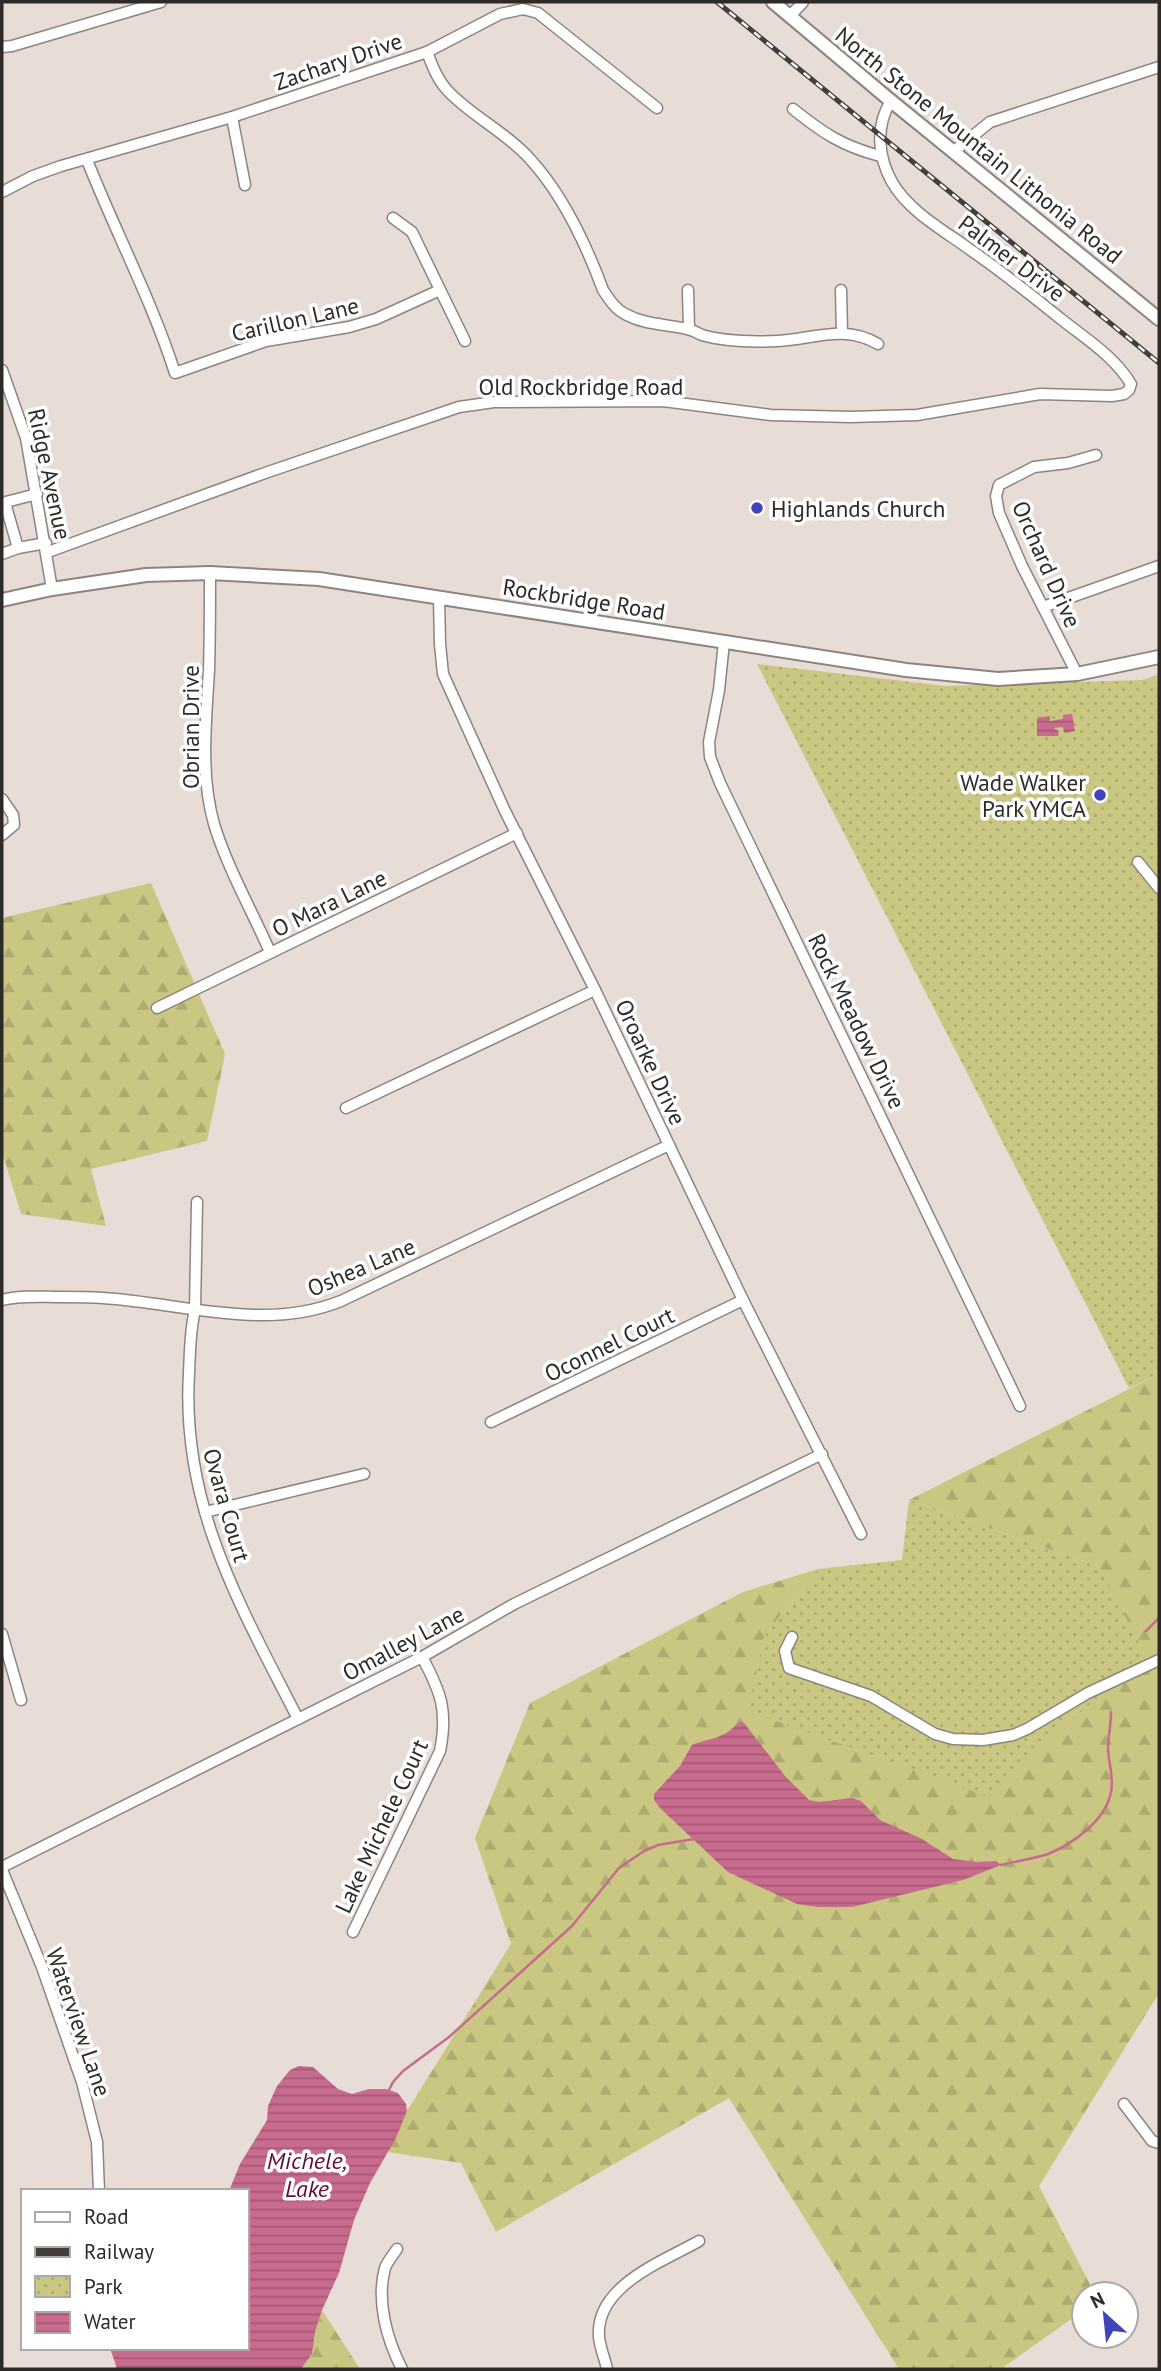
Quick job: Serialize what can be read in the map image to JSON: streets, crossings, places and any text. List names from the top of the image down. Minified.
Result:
{"streets":{"main road":["North Stone Mountain Lithonia Road","Rockbridge Road"],"street":["Zachary Drive","Palmer Drive","Carillon Lane","Old Rockbridge Road","Ridge Avenue","Orchard Drive","Obrian Drive","O Mara Lane","Rock Meadow Drive","Oroarke Drive","Oshea Lane","Oconnel Court","Ovara Court","Omalley Lane","Lake Michele Court","Waterview Lane"]},"crossings":[["Zachary Drive","Carillon Lane"],["Palmer Drive","Old Rockbridge Road"],["Old Rockbridge Road","Ridge Avenue"],["Ridge Avenue","Rockbridge Road"],["Orchard Drive","Rockbridge Road"],["Rockbridge Road","Obrian Drive"],["Rockbridge Road","Rock Meadow Drive"],["Rockbridge Road","Oroarke Drive"],["Obrian Drive","O Mara Lane"],["O Mara Lane","Oroarke Drive"],["Oroarke Drive","Oshea Lane"],["Oroarke Drive","Oconnel Court"],["Oroarke Drive","Omalley Lane"],["Oshea Lane","Ovara Court"],["Ovara Court","Omalley Lane"],["Omalley Lane","Lake Michele Court"],["Omalley Lane","Waterview Lane"]],"water":["Michele, Lake"],"places":["Highlands Church","Wade Walker Park YMCA"],"legend":["Road","Railway","Park","Water"],"north":"top left"}
